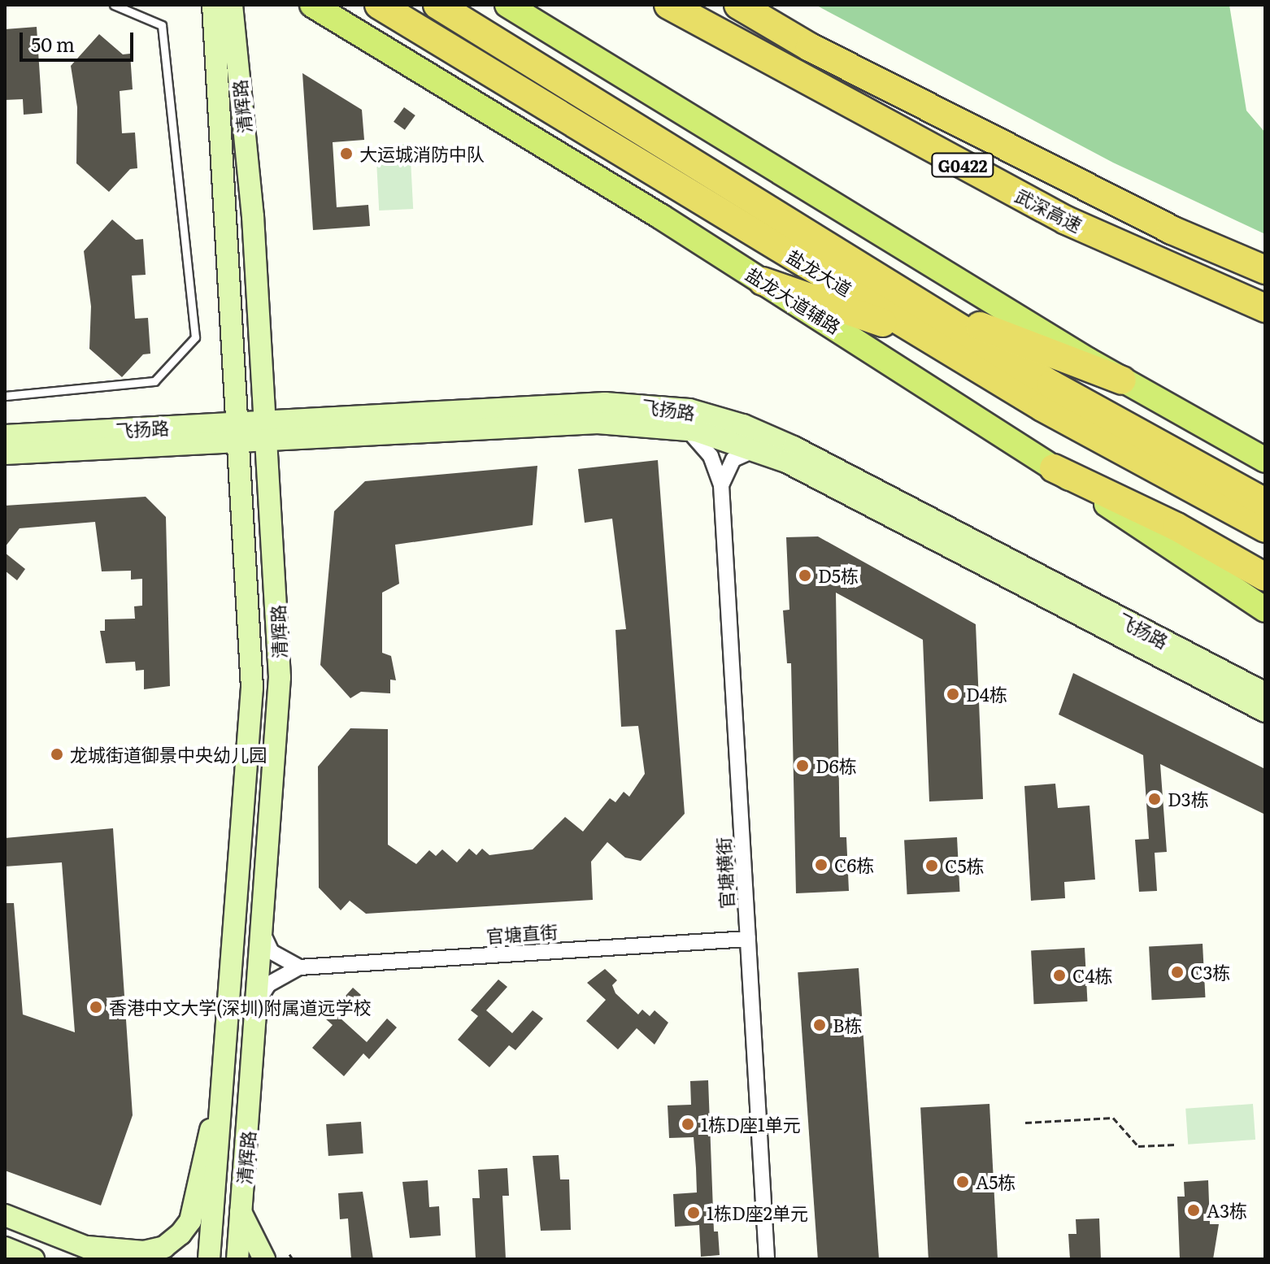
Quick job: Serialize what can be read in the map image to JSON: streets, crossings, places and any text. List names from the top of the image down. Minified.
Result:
{"streets":{"highway":["G0422","武深高速","盐龙大道"],"main road":["盐龙大道辅路"],"street":["清辉路","飞扬路","官塘横街","官塘直街"]},"crossings":[["清辉路","飞扬路"],["清辉路","官塘直街"],["飞扬路","官塘横街"],["官塘横街","官塘直街"]],"places":["大运城消防中队","D5栋","D4栋","龙城街道御景中央幼儿园","D6栋","D3栋","C6栋","C5栋","C3栋","C4栋","香港中文大学(深圳)附属道远学校","B栋","1栋D座1单元","A5栋","A3栋","1栋D座2单元"],"scale_bar":"50 m"}
